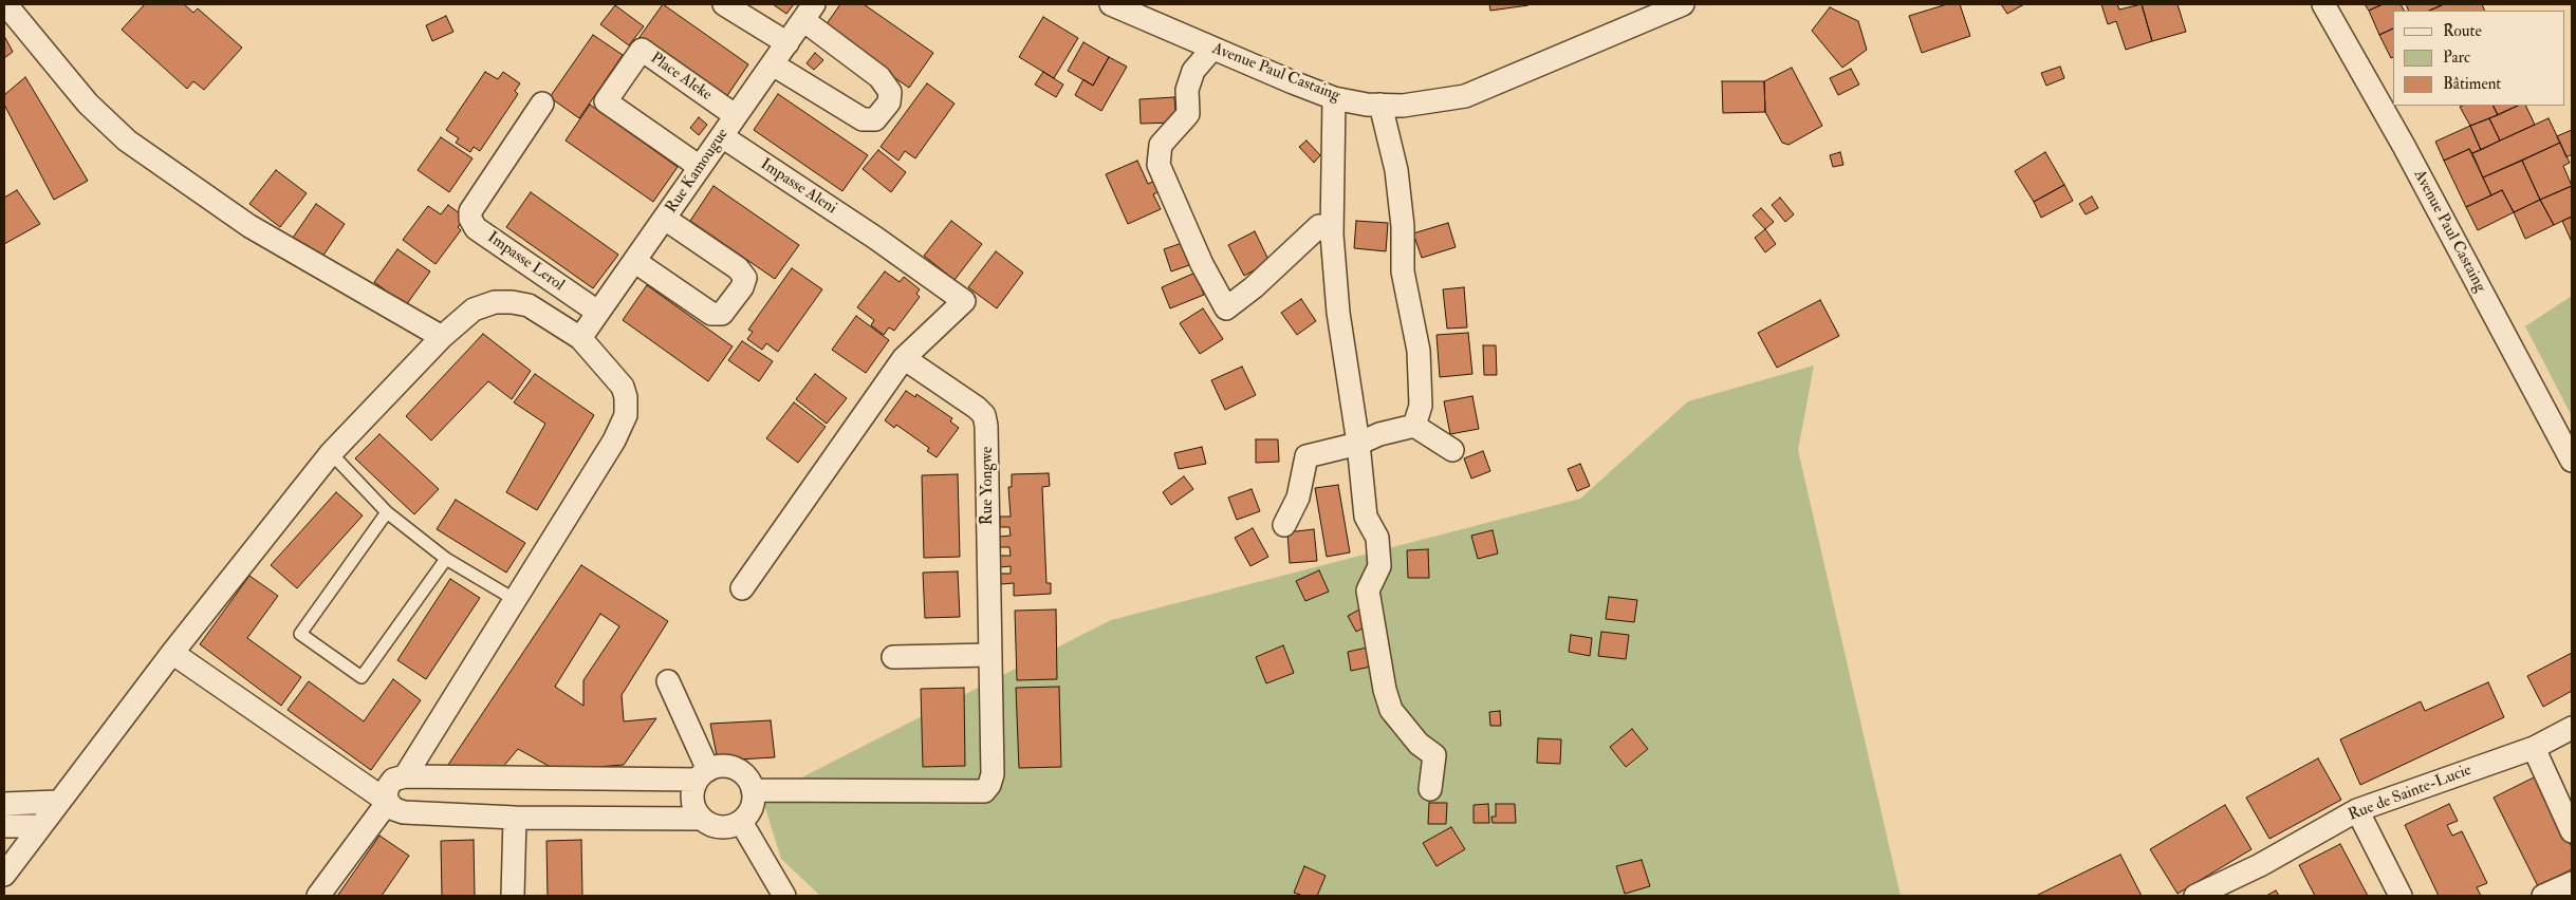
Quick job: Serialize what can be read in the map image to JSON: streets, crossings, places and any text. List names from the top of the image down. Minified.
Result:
{"streets":{"street":["Avenue Paul Castaing","Place Aleke","Rue Kamougue","Impasse Aleni","Impasse Lerol","Rue Yongwe","Rue de Sainte-Lucie"]},"crossings":[["Place Aleke","Rue Kamougue"],["Rue Kamougue","Impasse Aleni"],["Rue Kamougue","Impasse Lerol"],["Impasse Aleni","Rue Yongwe"]],"legend":["Route","Parc","Bâtiment"]}
